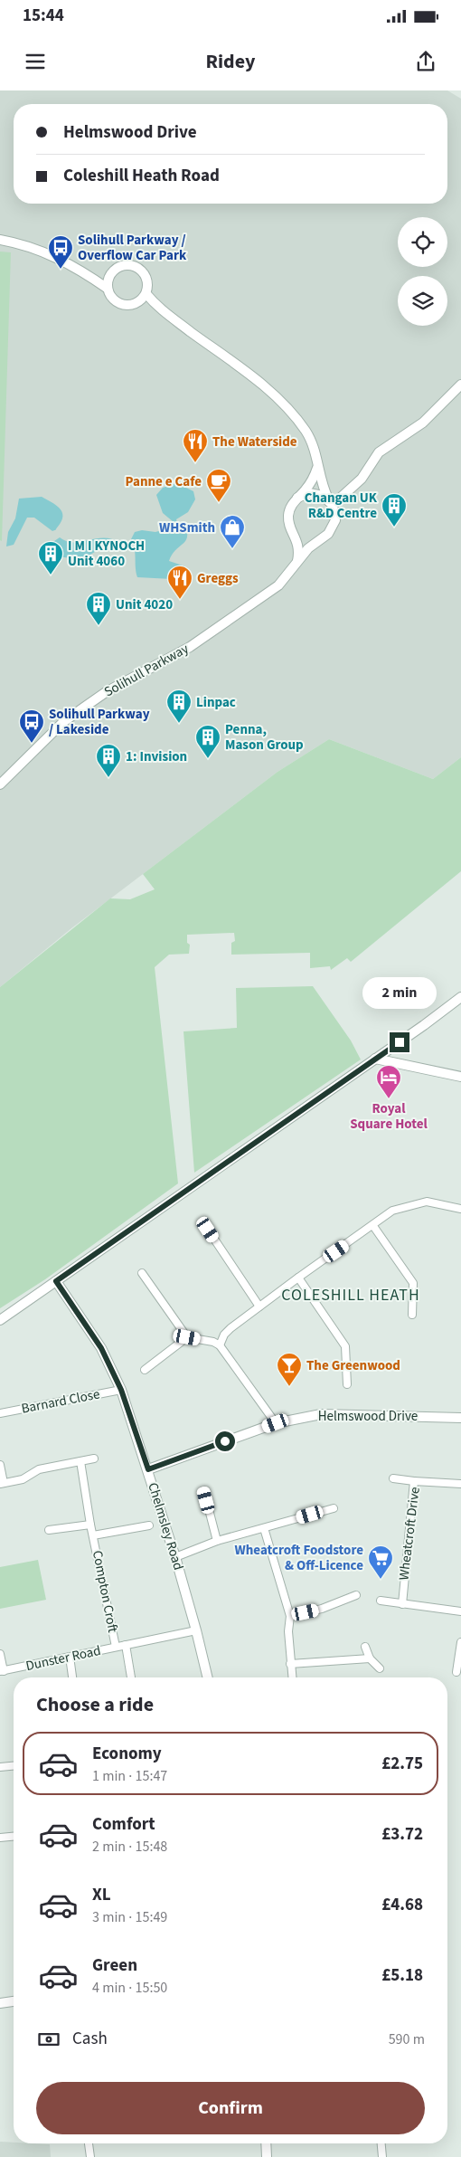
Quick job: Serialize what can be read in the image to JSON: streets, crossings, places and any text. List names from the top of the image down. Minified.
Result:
{"streets":{"street":["Solihull Parkway","Barnard Close","Helmswood Drive","Chelmsley Road","Wheatcroft Drive","Compton Croft","Dunster Road"]},"crossings":[["Barnard Close","Chelmsley Road"],["Helmswood Drive","Chelmsley Road"],["Chelmsley Road","Dunster Road"],["Compton Croft","Dunster Road"]],"districts":["COLESHILL HEATH"],"places":{"bus stop":["Solihull Parkway / Overflow Car Park","Solihull Parkway / Lakeside"],"restaurant":["The Waterside","Greggs"],"cafe":["Panne e Cafe"],"building":["Changan UK R&D Centre","I M I KYNOCH Unit 4060","Unit 4020","Linpac","Penna, Mason Group","1: Invision"],"shop":["WHSmith"],"hotel":["Royal Square Hotel"],"bar":["The Greenwood"],"supermarket":["Wheatcroft Foodstore & Off-Licence"]},"page":{"status":"15:44","header":"Ridey","banner":["Helmswood Drive","Coleshill Heath Road"],"bubble":"2 min","heading":"Choose a ride","list":[{"name":"Economy","note":"1 min · 15:47","value":"£2.75"},{"name":"Comfort","note":"2 min · 15:48","value":"£3.72"},{"name":"XL","note":"3 min · 15:49","value":"£4.68"},{"name":"Green","note":"4 min · 15:50","value":"£5.18"}],"pay":["Cash","590 m"],"buttons":"Confirm"}}
